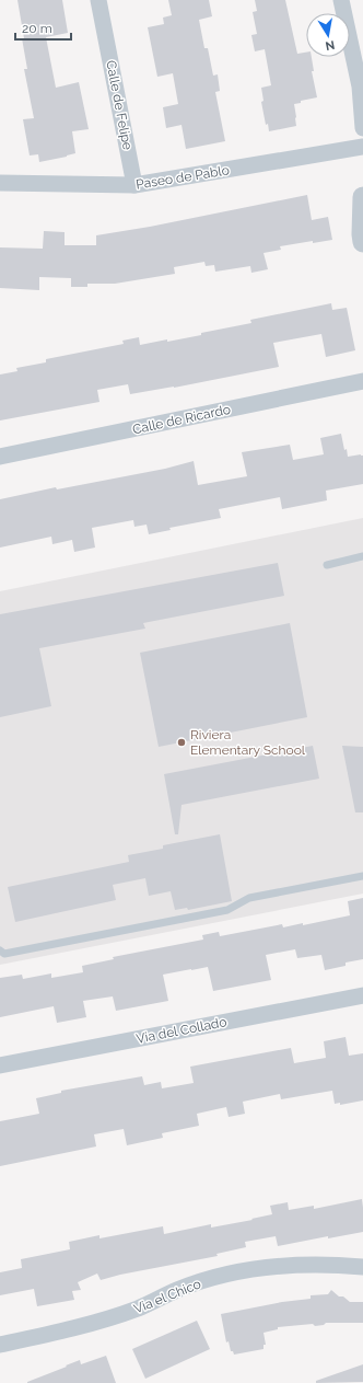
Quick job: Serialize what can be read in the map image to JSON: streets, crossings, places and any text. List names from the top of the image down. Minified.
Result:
{"streets":{"street":["Calle de Felipe","Paseo de Pablo","Calle de Ricardo","Via del Collado","Via el Chico"]},"crossings":[["Calle de Felipe","Paseo de Pablo"]],"places":["Riviera Elementary School"],"scale_bar":"20 m","north":"bottom"}
